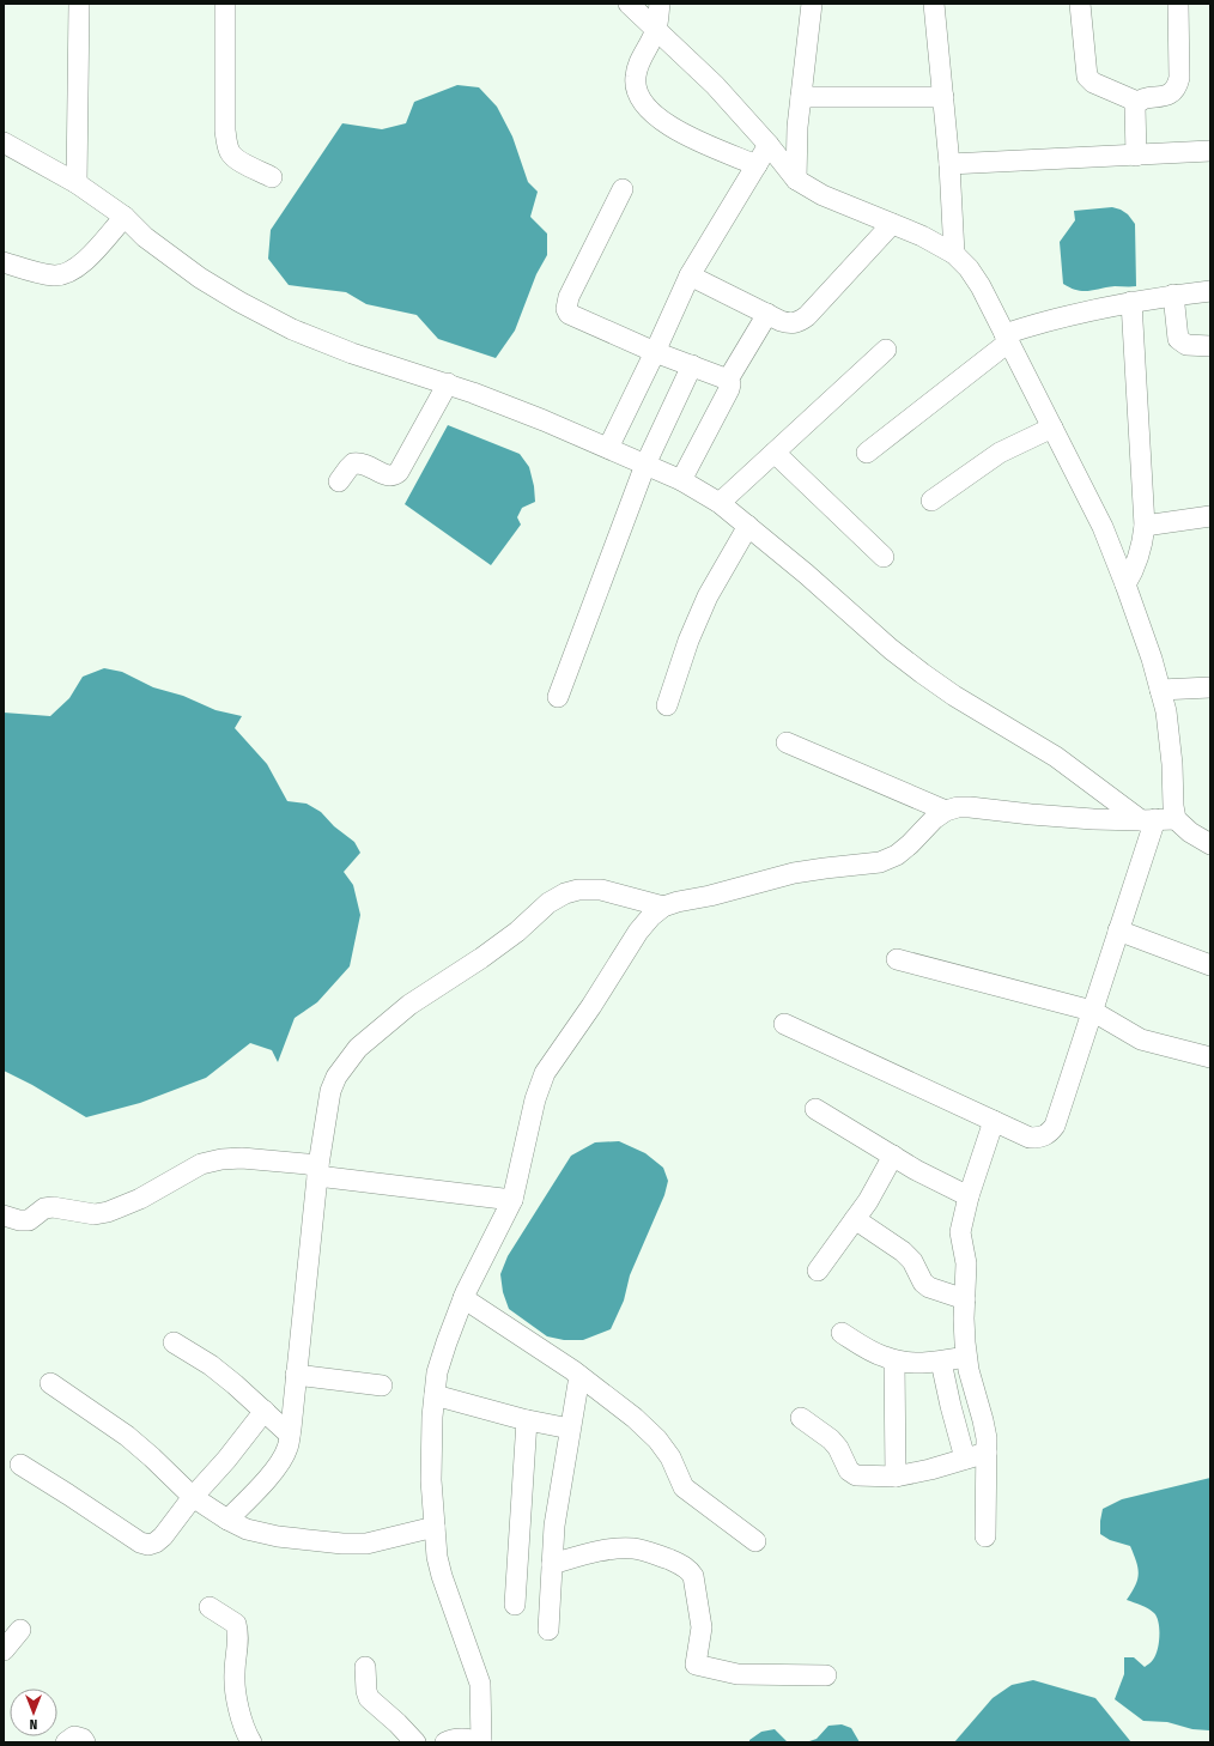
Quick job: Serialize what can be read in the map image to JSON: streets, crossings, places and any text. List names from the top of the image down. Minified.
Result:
{"north":"bottom"}
